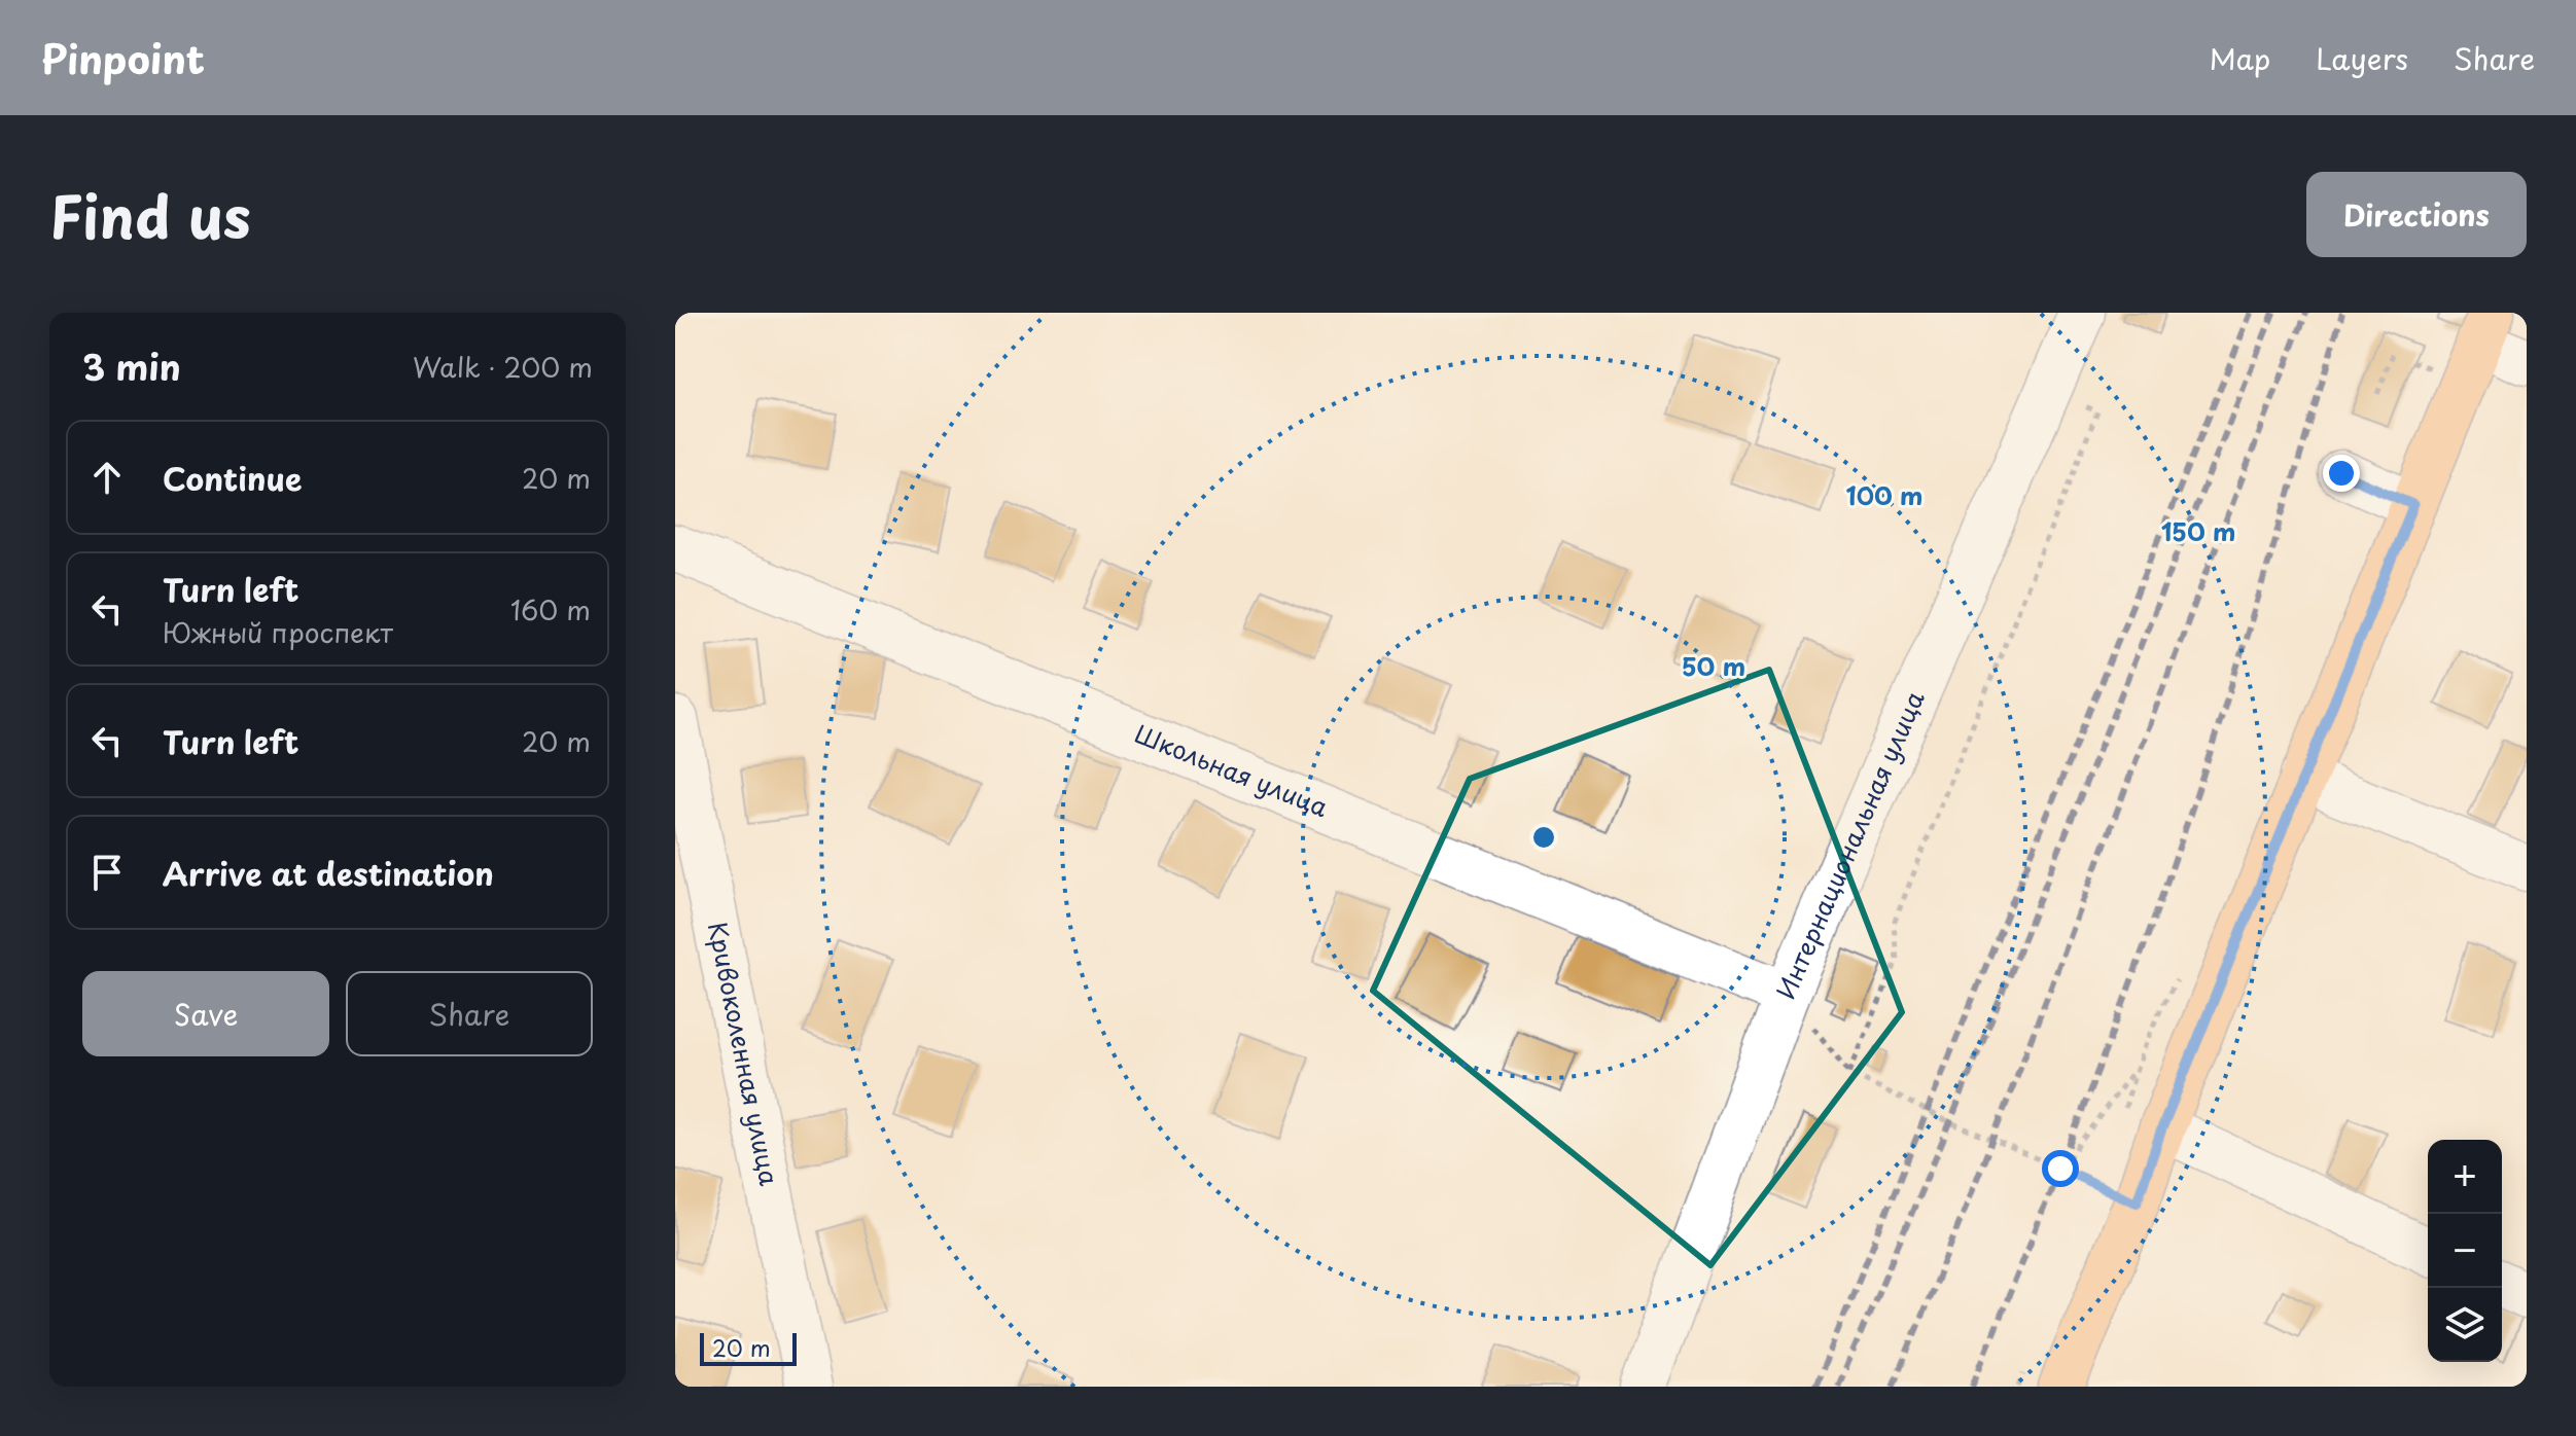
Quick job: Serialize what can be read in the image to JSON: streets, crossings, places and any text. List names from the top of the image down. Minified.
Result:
{"streets":{"street":["Школьная улица","Интернациональная улица","Кривоколенная улица"]},"crossings":[["Школьная улица","Интернациональная улица"]],"scale_bar":"20 m","page":{"header":"Pinpoint","nav":["Map","Layers","Share"],"title":"Find us","buttons":["Directions",["Save","Share"]],"heading":["3 min","Walk · 200 m"],"list":[["Continue","20 m"],["Turn left","Южный проспект","160 m"],["Turn left","20 m"],"Arrive at destination"],"map_buttons":["+","−"],"scale":"20 m"},"rings":["100 m","150 m","50 m"]}
